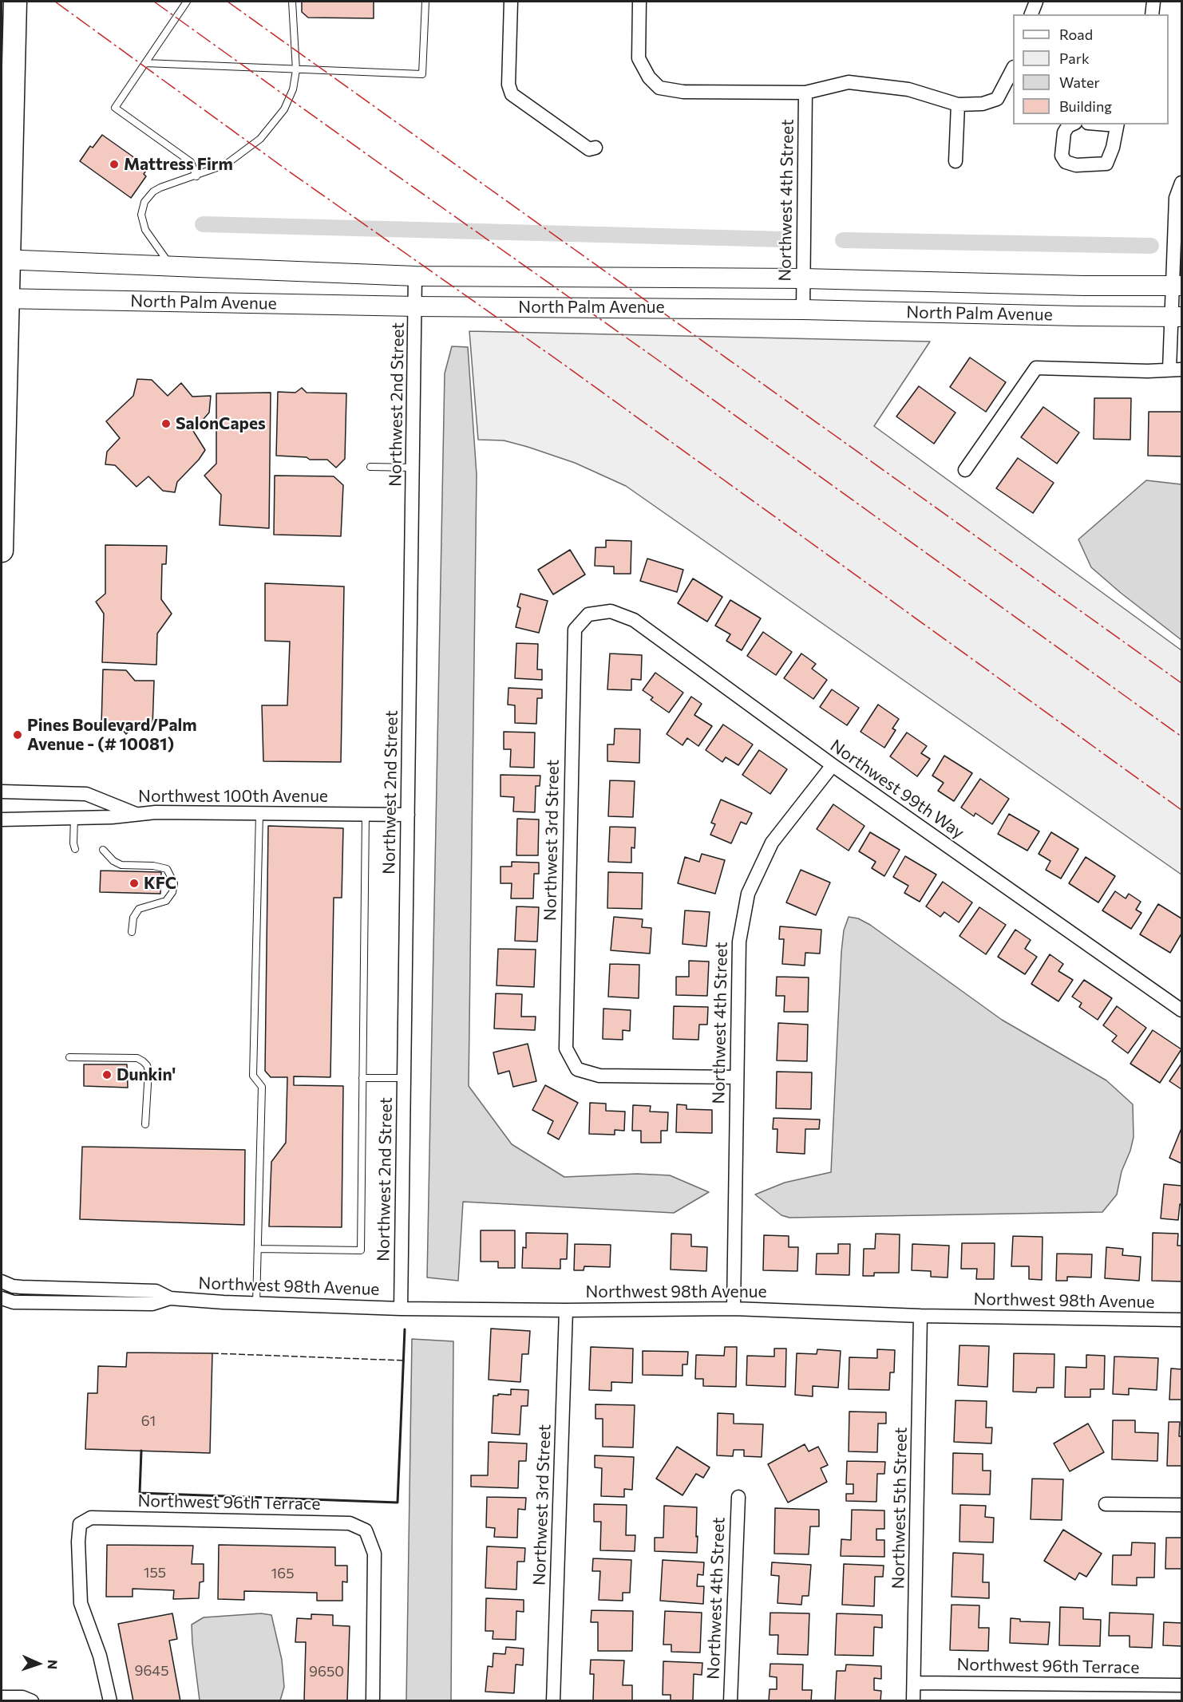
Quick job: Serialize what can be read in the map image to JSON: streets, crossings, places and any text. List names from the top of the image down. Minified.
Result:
{"streets":{"main road":["North Palm Avenue"],"street":["Northwest 4th Street","Northwest 2nd Street","Northwest 99th Way","Northwest 100th Avenue","Northwest 3rd Street","Northwest 98th Avenue","Northwest 96th Terrace","Northwest 5th Street"]},"crossings":[["Northwest 4th Street","North Palm Avenue"],["Northwest 4th Street","Northwest 99th Way"],["Northwest 4th Street","Northwest 3rd Street"],["Northwest 4th Street","Northwest 98th Avenue"],["North Palm Avenue","Northwest 2nd Street"],["Northwest 2nd Street","Northwest 100th Avenue"],["Northwest 2nd Street","Northwest 98th Avenue"],["Northwest 99th Way","Northwest 3rd Street"],["Northwest 3rd Street","Northwest 98th Avenue"],["Northwest 98th Avenue","Northwest 5th Street"],["Northwest 96th Terrace","Northwest 5th Street"]],"places":["Mattress Firm","SalonCapes","Pines Boulevard/Palm Avenue - (# 10081)","KFC","Dunkin'"],"house_numbers":["61","155","165","9645","9650"],"legend":["Road","Park","Water","Building"],"north":"right"}
